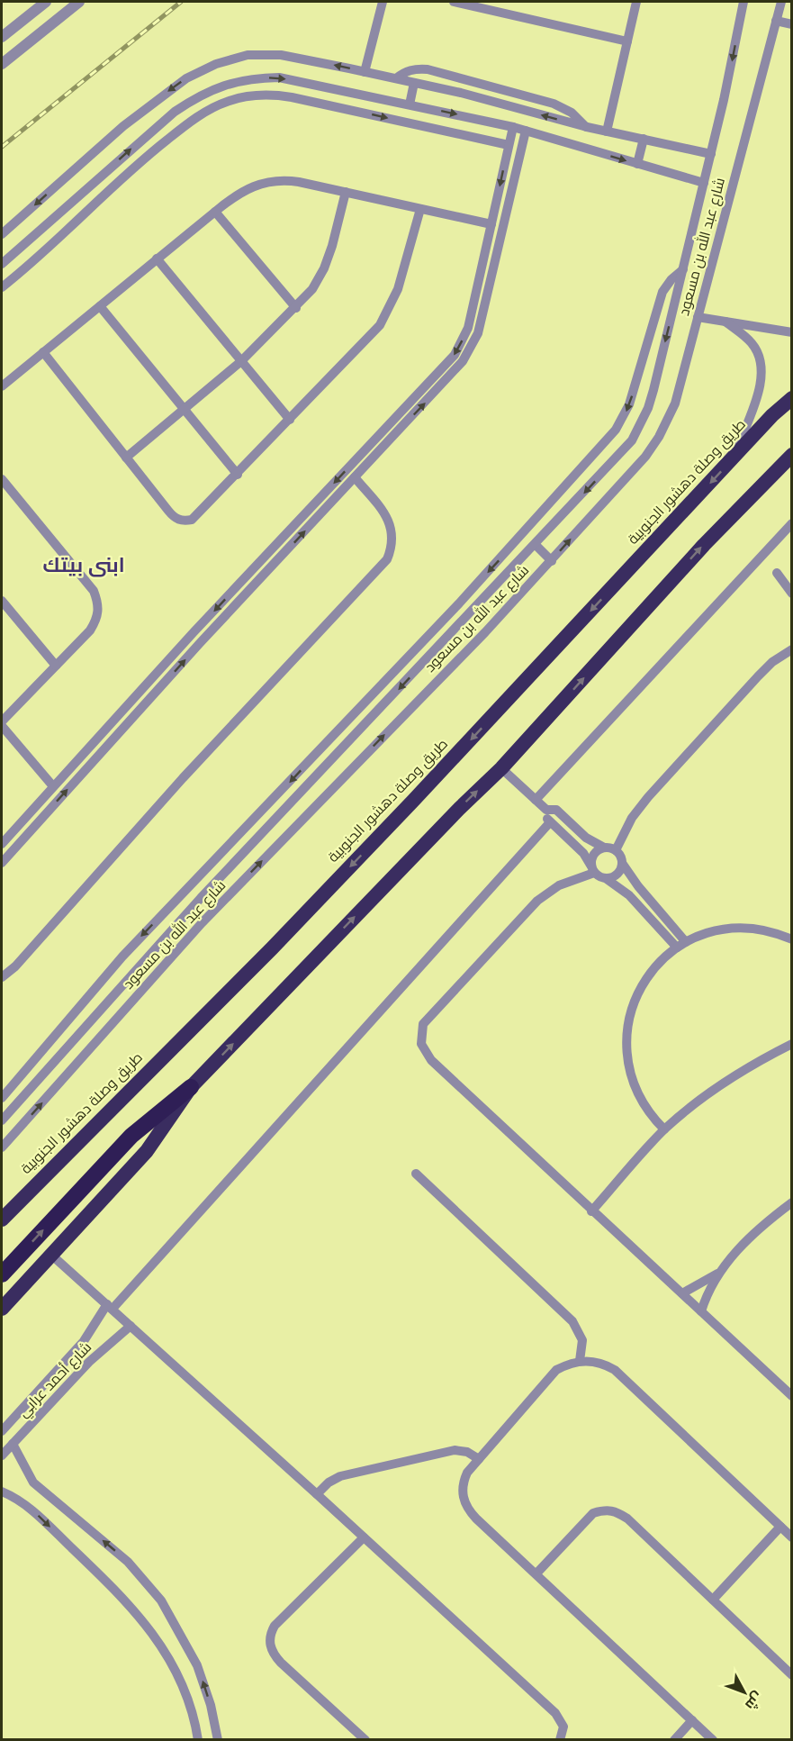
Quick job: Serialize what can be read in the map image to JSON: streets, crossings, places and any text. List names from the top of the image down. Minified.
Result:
{"streets":{"highway":["طريق وصلة دهشور الجنوبية"],"street":["شارع عبد الله بن مسعود","شارع أحمد عرابي"]},"districts":["ابنى بيتك"],"north":"bottom right"}
